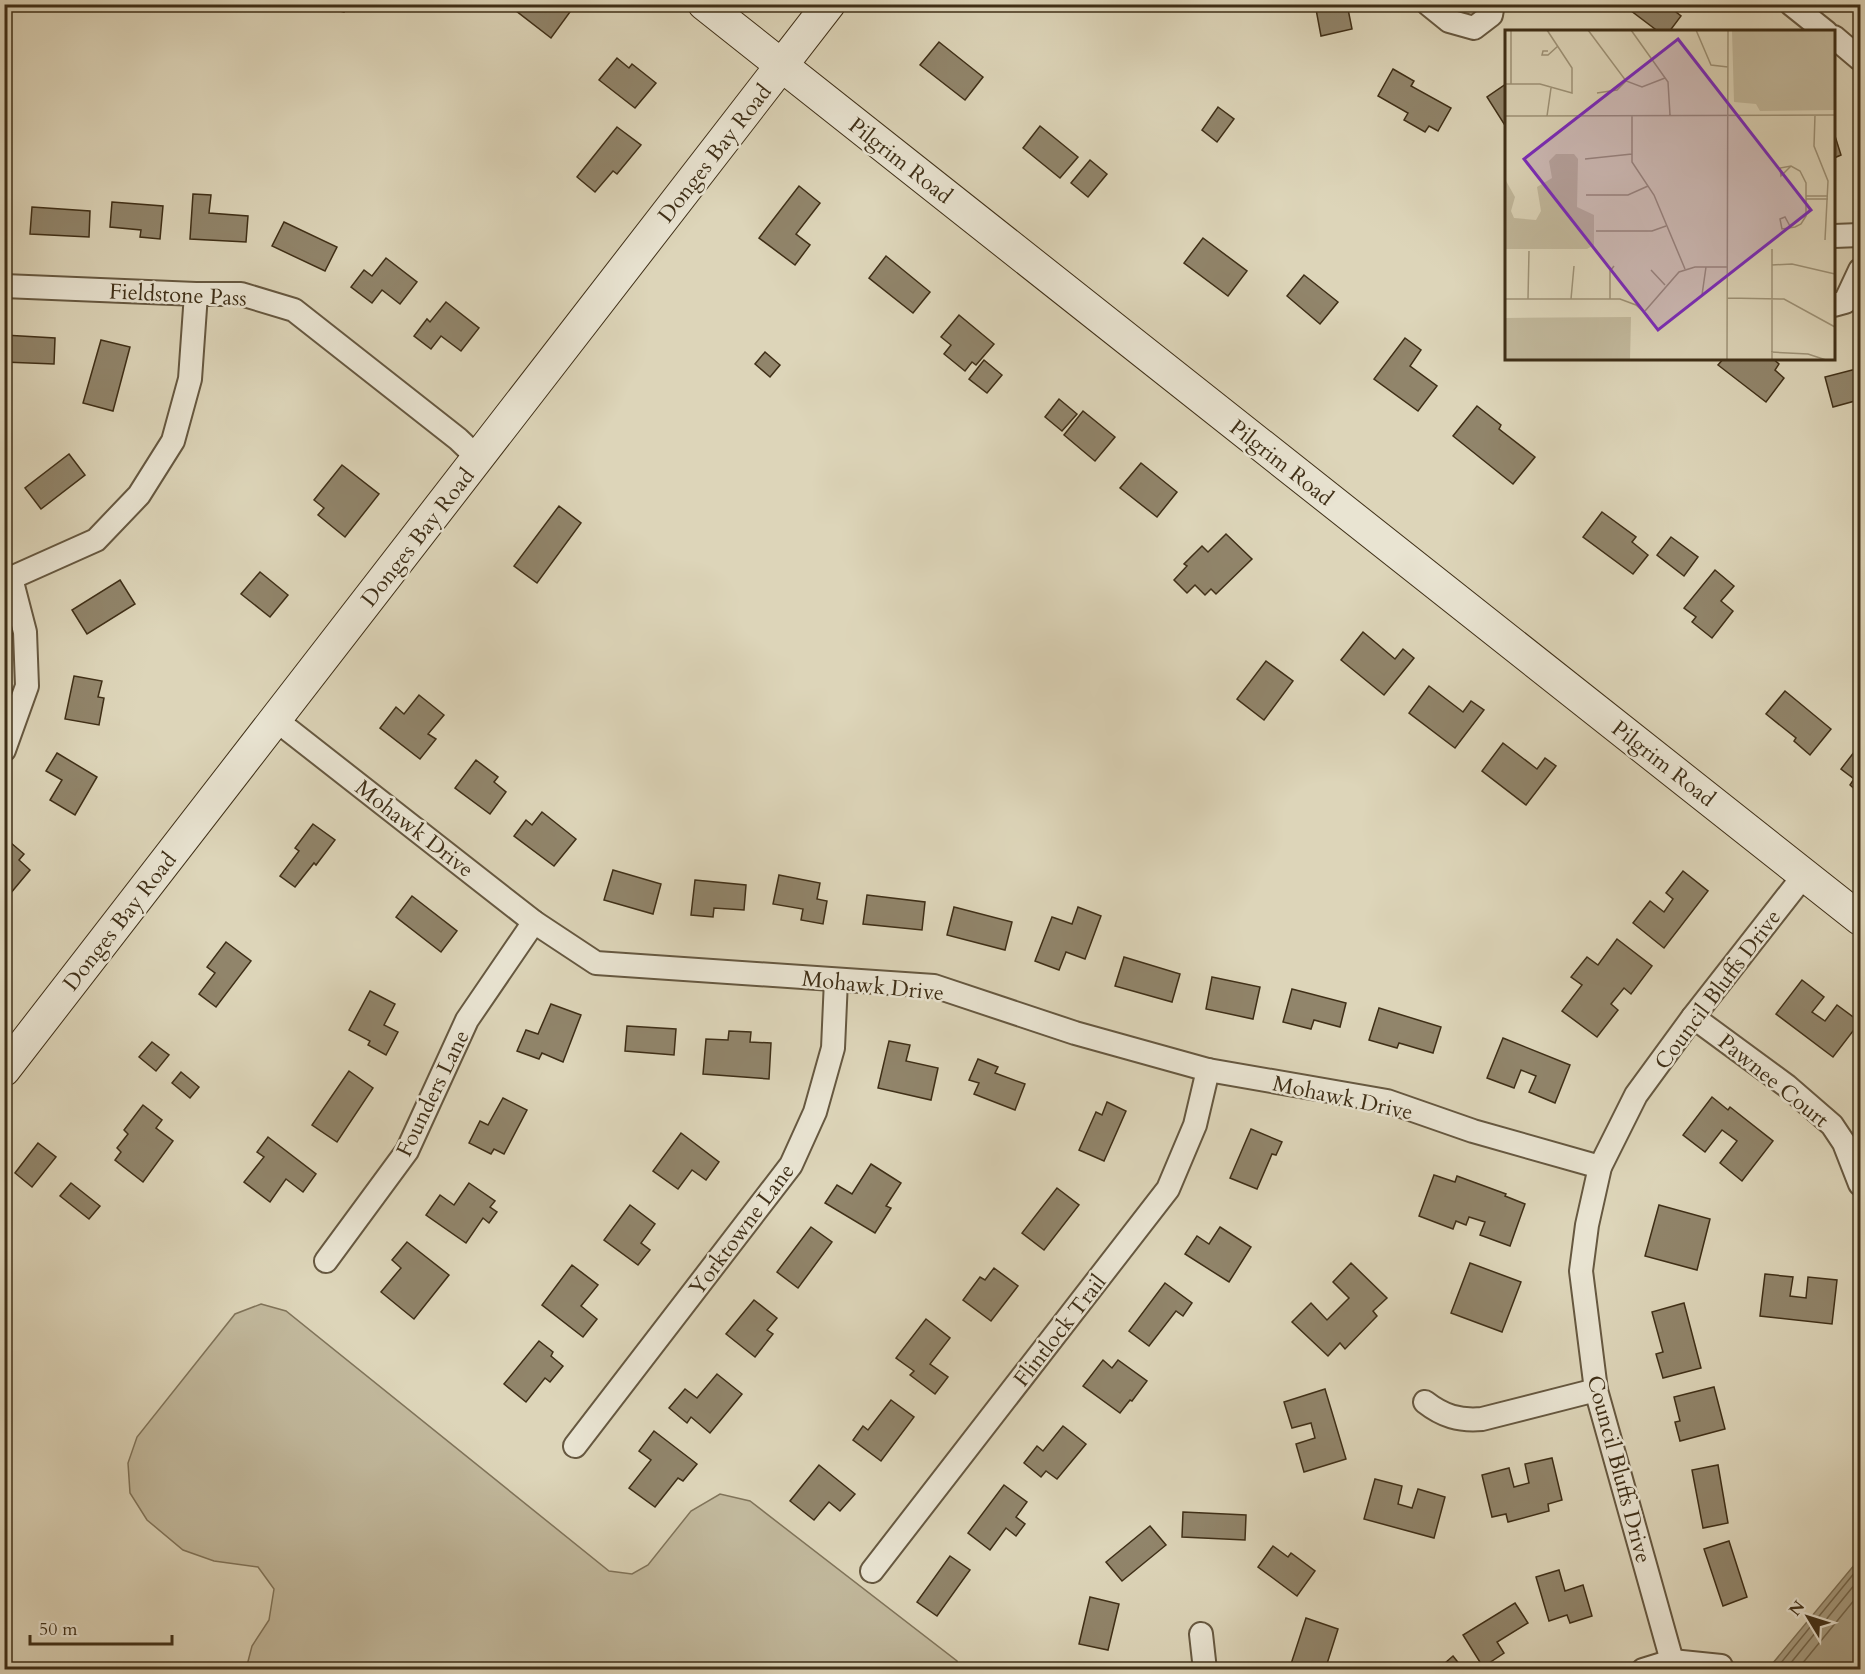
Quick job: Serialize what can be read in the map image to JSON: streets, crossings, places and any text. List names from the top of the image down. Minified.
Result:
{"streets":{"street":["Donges Bay Road","Pilgrim Road","Fieldstone Pass","Mohawk Drive","Council Bluffs Drive","Pawnee Court","Founders Lane","Yorktowne Lane","Flintlock Trail"]},"crossings":[["Donges Bay Road","Pilgrim Road"],["Donges Bay Road","Fieldstone Pass"],["Donges Bay Road","Mohawk Drive"],["Pilgrim Road","Council Bluffs Drive"],["Mohawk Drive","Council Bluffs Drive"],["Mohawk Drive","Founders Lane"],["Mohawk Drive","Yorktowne Lane"],["Mohawk Drive","Flintlock Trail"],["Council Bluffs Drive","Pawnee Court"]],"scale_bar":"50 m","north":"top left"}
